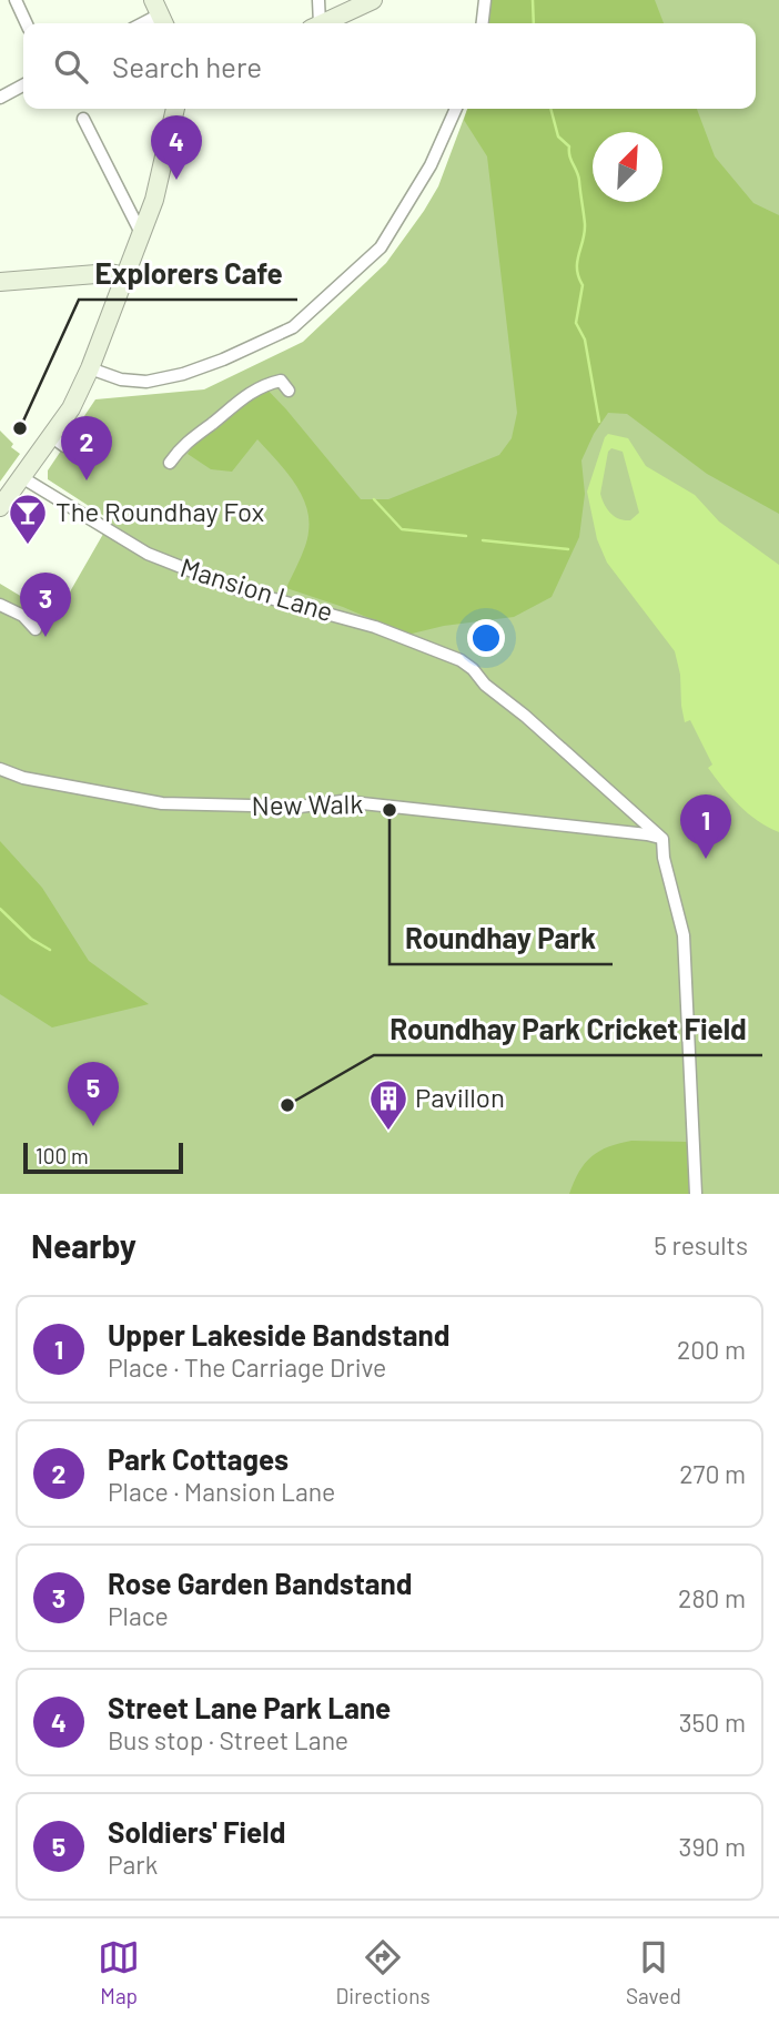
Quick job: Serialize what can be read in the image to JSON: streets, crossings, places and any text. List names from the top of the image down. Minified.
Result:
{"streets":{"street":["Mansion Lane","New Walk"]},"crossings":[["Mansion Lane","New Walk"]],"places":{"other":["Explorers Cafe","Roundhay Park","Roundhay Park Cricket Field"],"bar":["The Roundhay Fox"],"building":["Pavillon"]},"scale_bar":"100 m","north":"top right","page":{"search":"Search here","pins":["4","2","3","1","5"],"scale":"100 m","heading":["Nearby","5 results"],"list":[{"mark":"1","name":"Upper Lakeside Bandstand","note":"Place · The Carriage Drive","value":"200 m"},{"mark":"2","name":"Park Cottages","note":"Place · Mansion Lane","value":"270 m"},{"mark":"3","name":"Rose Garden Bandstand","note":"Place","value":"280 m"},{"mark":"4","name":"Street Lane Park Lane","note":"Bus stop · Street Lane","value":"350 m"},{"mark":"5","name":"Soldiers' Field","note":"Park","value":"390 m"}],"nav":["Map","Directions","Saved"]}}
